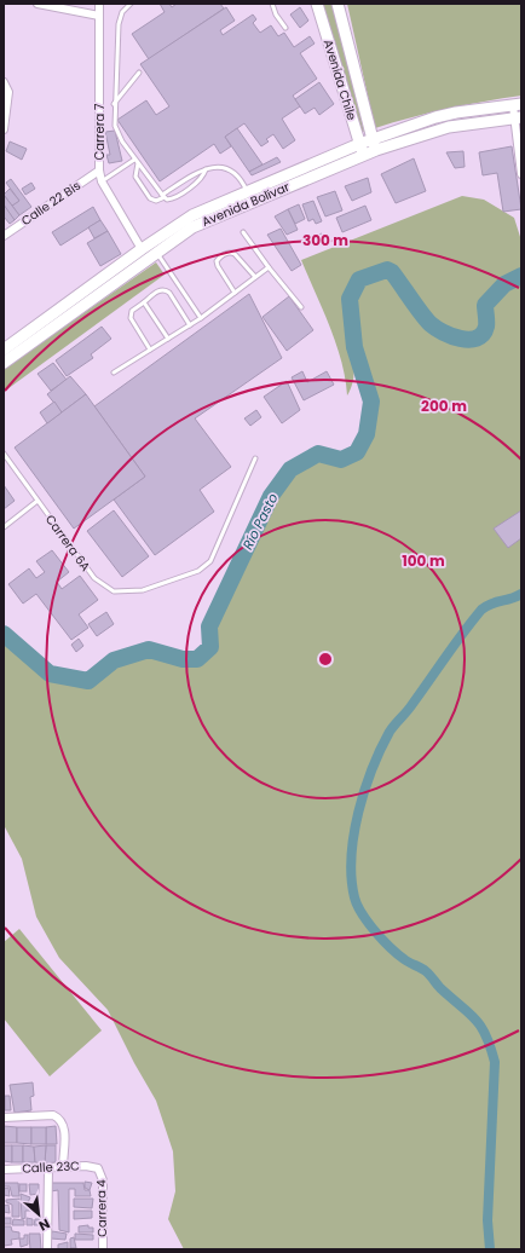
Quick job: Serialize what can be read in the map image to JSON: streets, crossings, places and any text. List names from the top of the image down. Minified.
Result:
{"streets":{"main road":["Avenida Chile","Avenida Bolívar"],"street":["Carrera 7","Calle 22 Bis","Calle 23C","Carrera 4"],"lane":["Carrera 6A"]},"crossings":[["Avenida Chile","Avenida Bolívar"],["Carrera 7","Calle 22 Bis"],["Carrera 7","Avenida Bolívar"],["Calle 23C","Carrera 4"]],"water":["Río Pasto"],"north":"bottom right","rings":["300 m","200 m","100 m"]}
